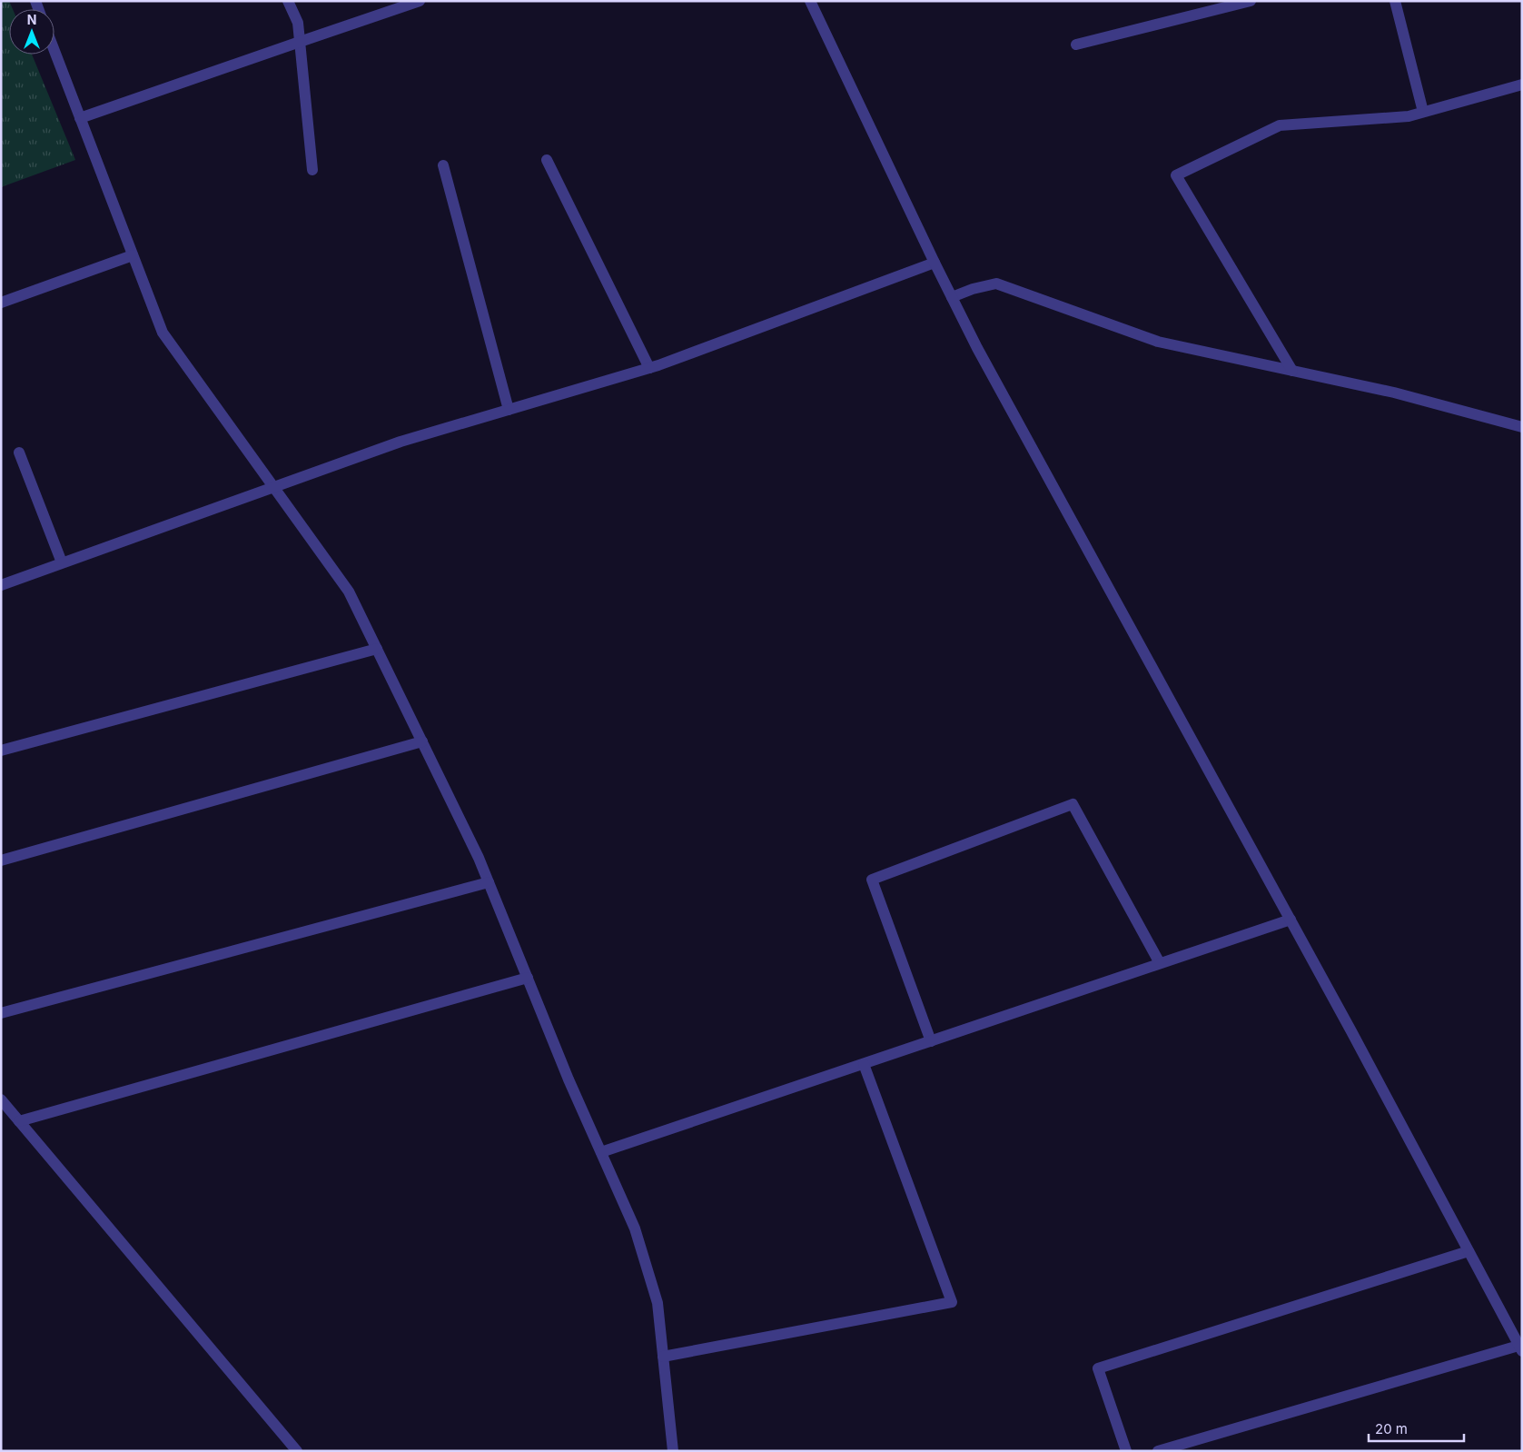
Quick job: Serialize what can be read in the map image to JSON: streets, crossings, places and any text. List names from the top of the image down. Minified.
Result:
{"scale_bar":"20 m","north":"top"}
